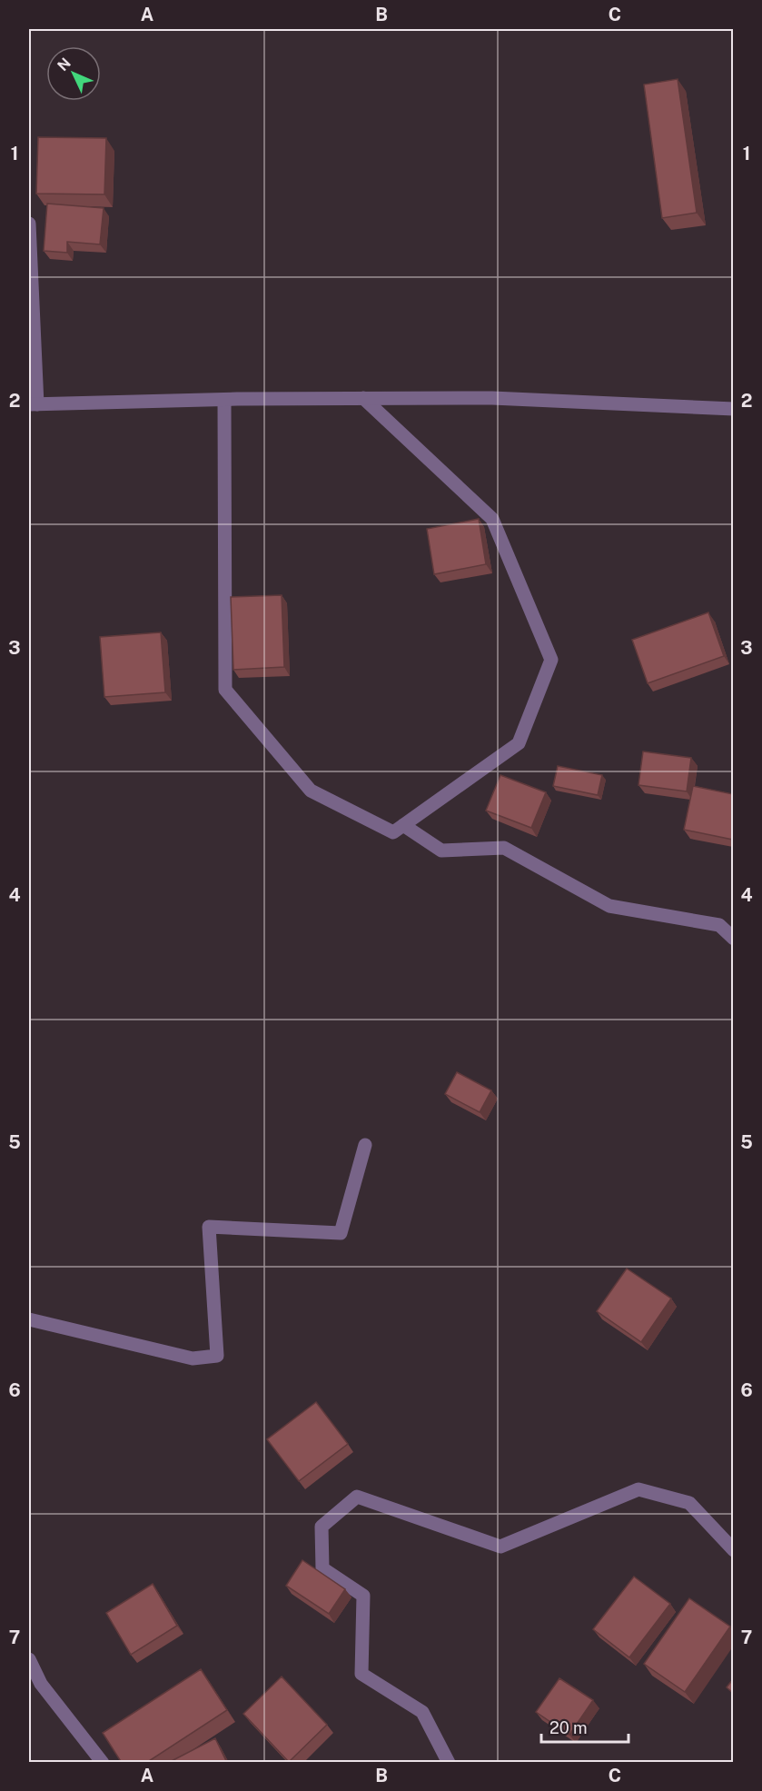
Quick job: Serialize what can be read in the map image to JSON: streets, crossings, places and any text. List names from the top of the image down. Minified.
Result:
{"scale_bar":"20 m","north":"top left","grid":{"columns":["A","B","C"],"rows":["1","2","3","4","5","6","7"]}}
